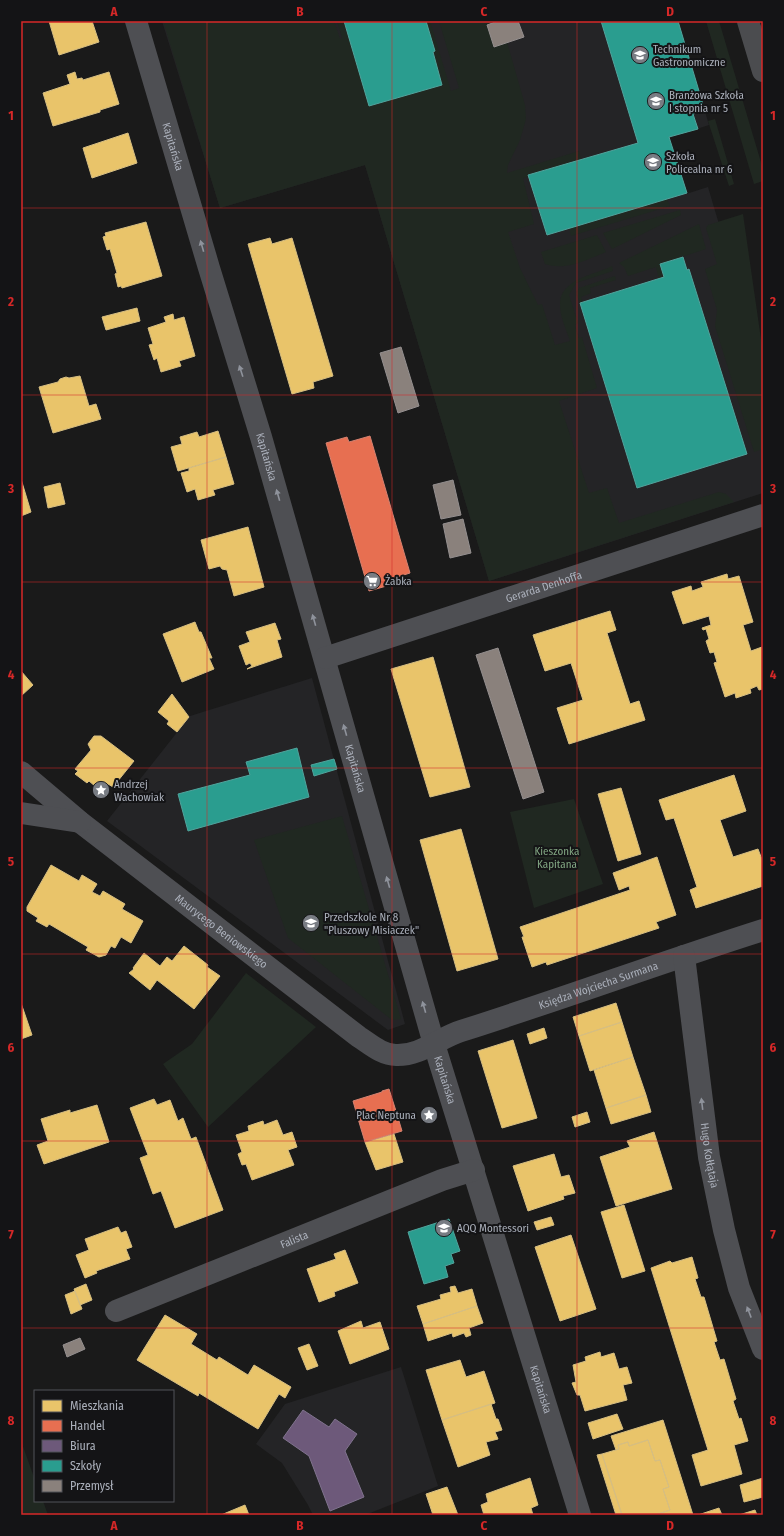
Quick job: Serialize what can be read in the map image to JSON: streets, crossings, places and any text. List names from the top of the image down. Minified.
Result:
{"streets":{"street":["Kapitańska","Gerarda Denhoffa","Maurycego Beniowskiego","Księdza Wojciecha Surmana","Hugo Kołłątaja","Falista"]},"crossings":[["Kapitańska","Gerarda Denhoffa"],["Kapitańska","Maurycego Beniowskiego"],["Kapitańska","Księdza Wojciecha Surmana"],["Kapitańska","Falista"],["Maurycego Beniowskiego","Księdza Wojciecha Surmana"],["Księdza Wojciecha Surmana","Hugo Kołłątaja"]],"one_way":["Kapitańska","Hugo Kołłątaja"],"parks":["Kieszonka Kapitana"],"places":{"school or university":["Technikum Gastronomiczne","Branżowa Szkoła I stopnia nr 5","Szkoła Policealna nr 6","Przedszkole Nr 8 \"Pluszowy Misiaczek\"","AQQ Montessori"],"supermarket":["Żabka"],"place":["Andrzej Wachowiak","Plac Neptuna"]},"legend":["Mieszkania","Handel","Biura","Szkoły","Przemysł"],"grid":{"columns":["A","B","C","D"],"rows":["1","2","3","4","5","6","7","8"]}}
